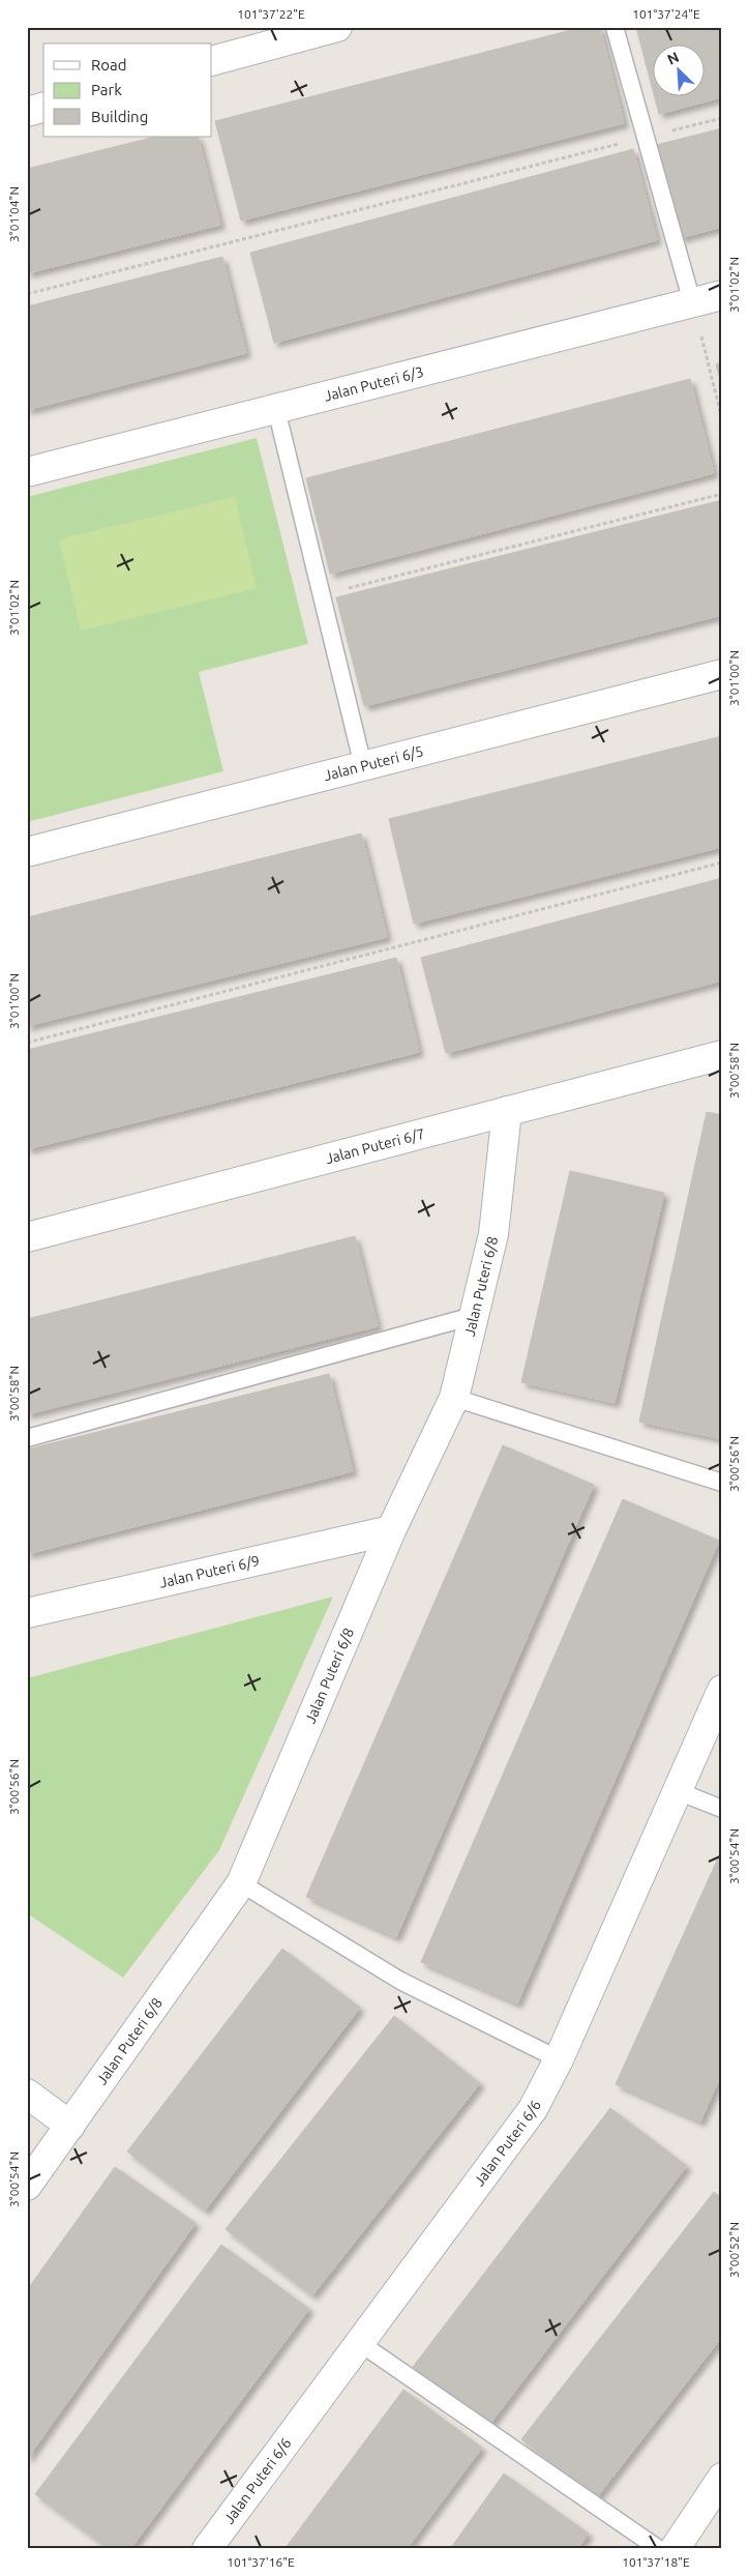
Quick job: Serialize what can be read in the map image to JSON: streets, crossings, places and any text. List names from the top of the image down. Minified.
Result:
{"streets":{"street":["Jalan Puteri 6/3","Jalan Puteri 6/5","Jalan Puteri 6/7","Jalan Puteri 6/8","Jalan Puteri 6/9","Jalan Puteri 6/6"]},"crossings":[["Jalan Puteri 6/7","Jalan Puteri 6/8"],["Jalan Puteri 6/8","Jalan Puteri 6/9"]],"legend":["Road","Park","Building"],"north":"top left","coordinates":["101°37'22\"E","101°37'24\"E","3°01'04\"N","3°01'02\"N","3°01'00\"N","3°00'58\"N","3°00'56\"N","3°00'54\"N","3°00'52\"N","101°37'16\"E","101°37'18\"E"]}
